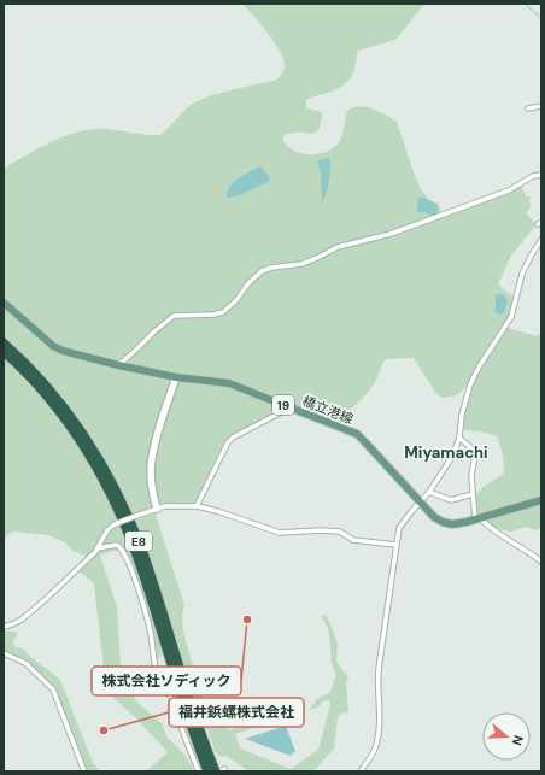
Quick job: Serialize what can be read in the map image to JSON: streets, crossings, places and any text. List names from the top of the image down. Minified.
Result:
{"streets":{"highway":["E8"],"main road":["19","橋立港線"]},"districts":["Miyamachi"],"places":["株式会社ソディック","福井鋲螺株式会社"],"north":"right"}
